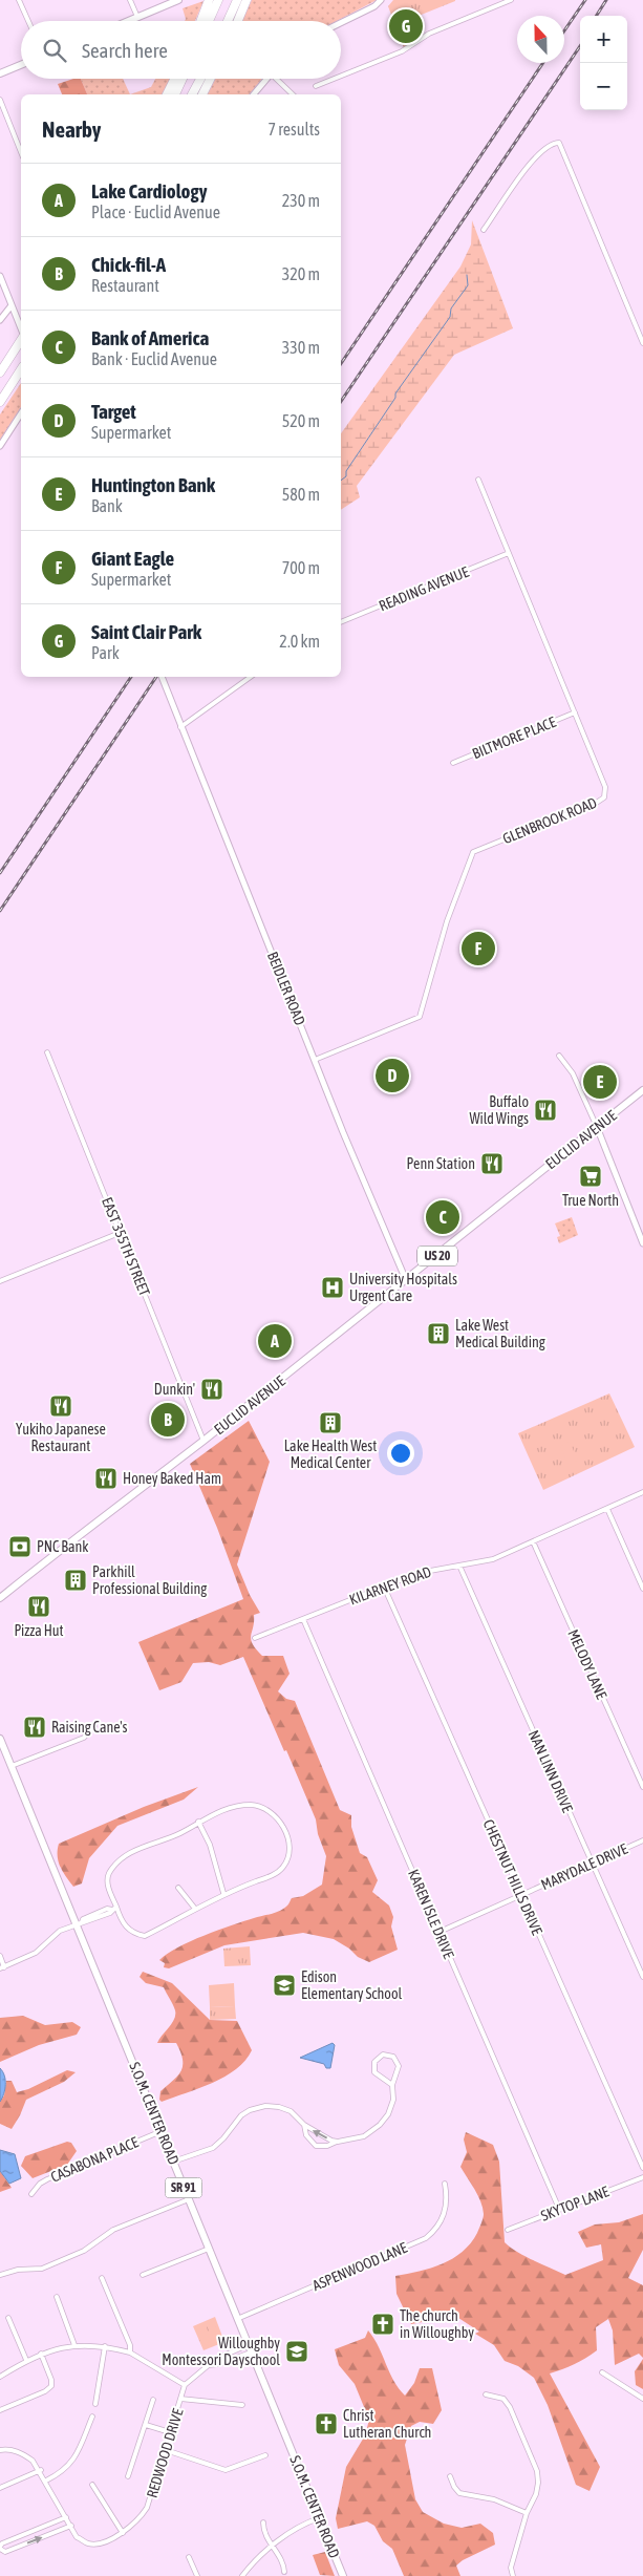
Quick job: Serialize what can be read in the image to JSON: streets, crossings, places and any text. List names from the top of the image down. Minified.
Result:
{"streets":{"main road":["EUCLID AVENUE","US 20","S.O.M. CENTER ROAD","SR 91"],"street":["READING AVENUE","BILTMORE PLACE","GLENBROOK ROAD","BEIDLER ROAD","EAST 355TH STREET","KILARNEY ROAD","MELODY LANE","NAN LINN DRIVE","MARYDALE DRIVE","CHESTNUT HILLS DRIVE","KAREN ISLE DRIVE","CASABONA PLACE","SKYTOP LANE","ASPENWOOD LANE","REDWOOD DRIVE"]},"crossings":[["READING AVENUE","GLENBROOK ROAD"],["BILTMORE PLACE","GLENBROOK ROAD"],["GLENBROOK ROAD","BEIDLER ROAD"],["BEIDLER ROAD","EUCLID AVENUE"],["EUCLID AVENUE","EAST 355TH STREET"],["KILARNEY ROAD","MELODY LANE"],["KILARNEY ROAD","NAN LINN DRIVE"],["KILARNEY ROAD","CHESTNUT HILLS DRIVE"],["KILARNEY ROAD","KAREN ISLE DRIVE"],["NAN LINN DRIVE","MARYDALE DRIVE"],["MARYDALE DRIVE","CHESTNUT HILLS DRIVE"],["MARYDALE DRIVE","KAREN ISLE DRIVE"],["KAREN ISLE DRIVE","SKYTOP LANE"],["S.O.M. CENTER ROAD","CASABONA PLACE"],["S.O.M. CENTER ROAD","ASPENWOOD LANE"]],"places":{"restaurant":["Buffalo Wild Wings","Penn Station","Dunkin'","Yukiho Japanese Restaurant","Honey Baked Ham","Pizza Hut","Raising Cane's"],"supermarket":["True North"],"hospital":["University Hospitals Urgent Care"],"building":["Lake West Medical Building","Lake Health West Medical Center","Parkhill Professional Building"],"bank":["PNC Bank"],"school or university":["Edison Elementary School","Willoughby Montessori Dayschool"],"church":["The church in Willoughby","Christ Lutheran Church"]},"north":"top","page":{"pins":["G","F","D","E","C","A","B"],"map_buttons":["+","−"],"search":"Search here","heading":["Nearby","7 results"],"list":[{"mark":"A","name":"Lake Cardiology","note":"Place · Euclid Avenue","value":"230 m"},{"mark":"B","name":"Chick-fil-A","note":"Restaurant","value":"320 m"},{"mark":"C","name":"Bank of America","note":"Bank · Euclid Avenue","value":"330 m"},{"mark":"D","name":"Target","note":"Supermarket","value":"520 m"},{"mark":"E","name":"Huntington Bank","note":"Bank","value":"580 m"},{"mark":"F","name":"Giant Eagle","note":"Supermarket","value":"700 m"},{"mark":"G","name":"Saint Clair Park","note":"Park","value":"2.0 km"}]}}
